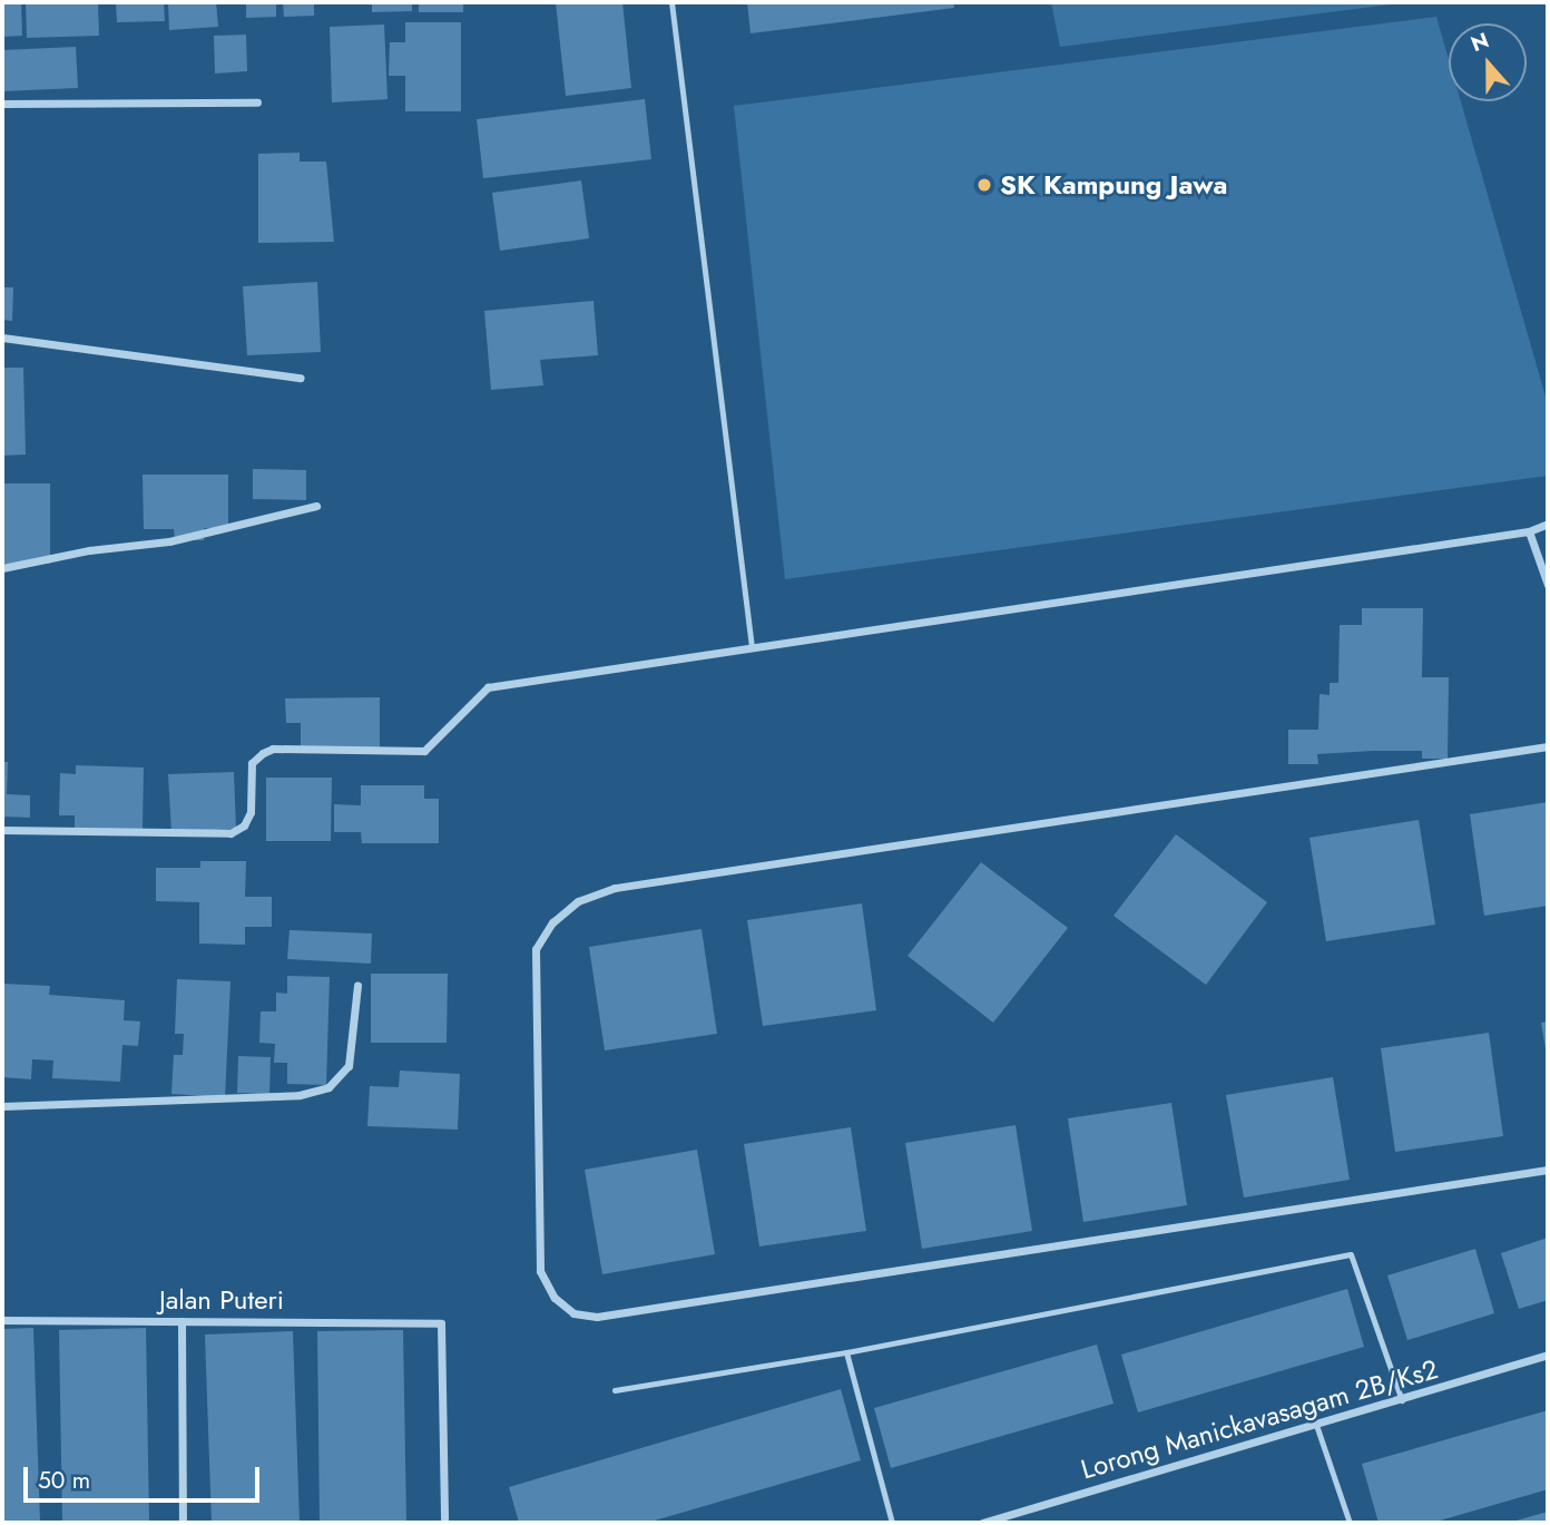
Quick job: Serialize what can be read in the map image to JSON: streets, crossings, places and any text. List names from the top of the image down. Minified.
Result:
{"streets":{"street":["Jalan Puteri","Lorong Manickavasagam 2B/Ks2"]},"places":["SK Kampung Jawa"],"scale_bar":"50 m","north":"top"}
